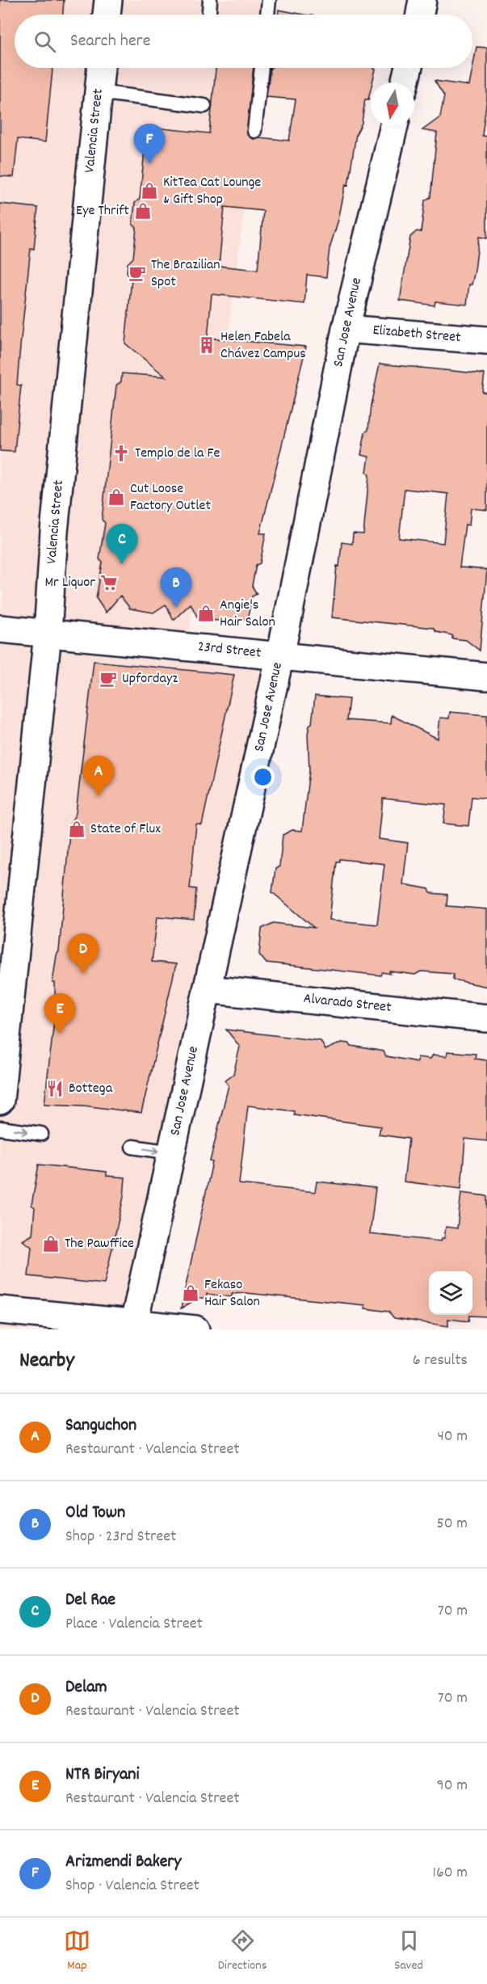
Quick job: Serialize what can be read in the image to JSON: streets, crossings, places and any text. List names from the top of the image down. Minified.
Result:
{"streets":{"street":["Valencia Street","San Jose Avenue","Elizabeth Street","23rd Street","Alvarado Street"]},"crossings":[["Valencia Street","23rd Street"],["San Jose Avenue","Elizabeth Street"],["San Jose Avenue","23rd Street"],["San Jose Avenue","Alvarado Street"]],"places":{"shop":["KitTea Cat Lounge & Gift Shop","Eye Thrift","Cut Loose Factory Outlet","Angie's Hair Salon","State of Flux","The Pawffice","Fekaso Hair Salon"],"cafe":["The Brazilian Spot","Upfordayz"],"building":["Helen Fabela Chávez Campus"],"church":["Templo de la Fe"],"supermarket":["Mr Liquor"],"restaurant":["Bottega"]},"north":"bottom","page":{"search":"Search here","pins":["F","C","B","A","D","E"],"heading":["Nearby","6 results"],"list":[{"mark":"A","name":"Sanguchon","note":"Restaurant · Valencia Street","value":"40 m"},{"mark":"B","name":"Old Town","note":"Shop · 23rd Street","value":"50 m"},{"mark":"C","name":"Del Rae","note":"Place · Valencia Street","value":"70 m"},{"mark":"D","name":"Delam","note":"Restaurant · Valencia Street","value":"70 m"},{"mark":"E","name":"NTR Biryani","note":"Restaurant · Valencia Street","value":"90 m"},{"mark":"F","name":"Arizmendi Bakery","note":"Shop · Valencia Street","value":"160 m"}],"nav":["Map","Directions","Saved"]}}
